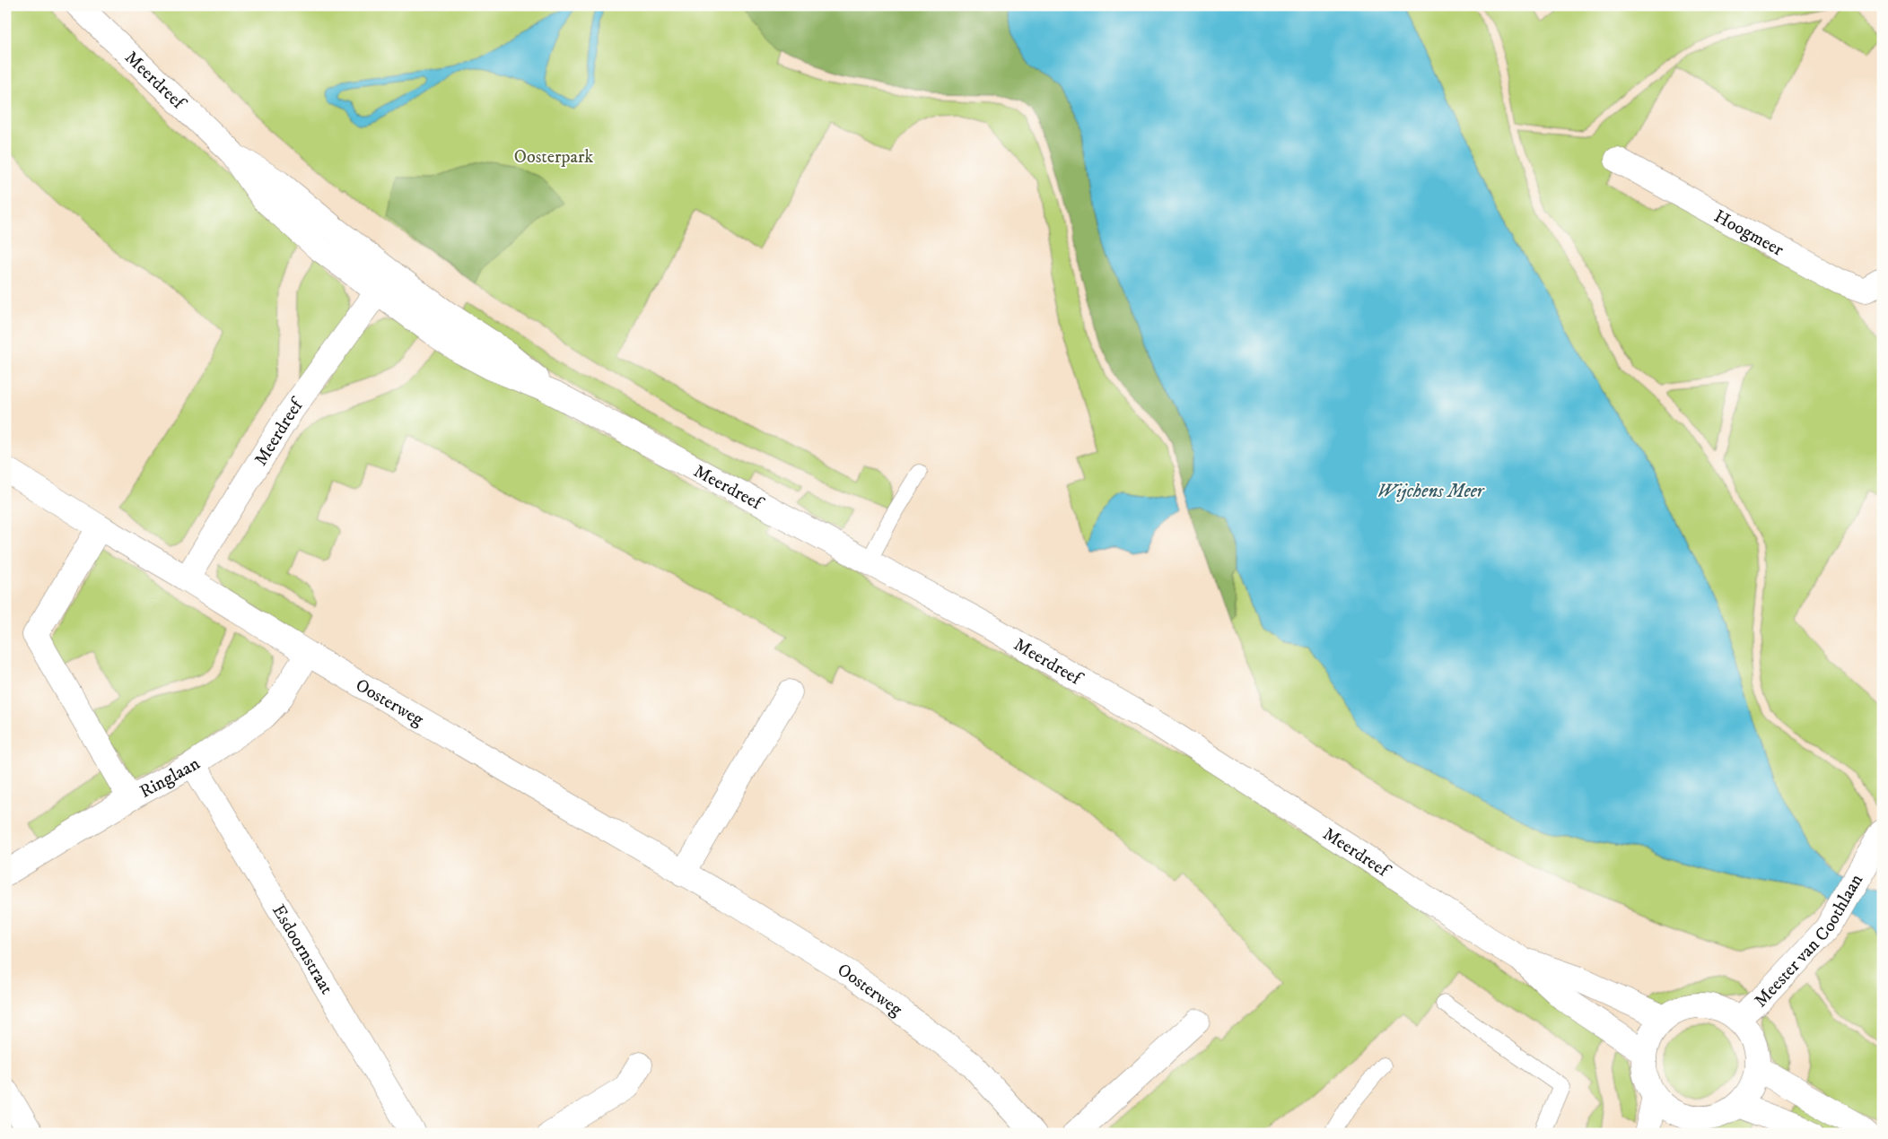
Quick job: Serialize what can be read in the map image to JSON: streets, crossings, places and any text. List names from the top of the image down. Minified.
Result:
{"streets":{"street":["Meerdreef","Hoogmeer","Oosterweg","Ringlaan","Meester van Coothlaan","Esdoornstraat"]},"crossings":[["Meerdreef","Oosterweg"],["Meerdreef","Meester van Coothlaan"],["Oosterweg","Ringlaan"],["Ringlaan","Esdoornstraat"]],"water":["Wijchens Meer"],"parks":["Oosterpark"]}
